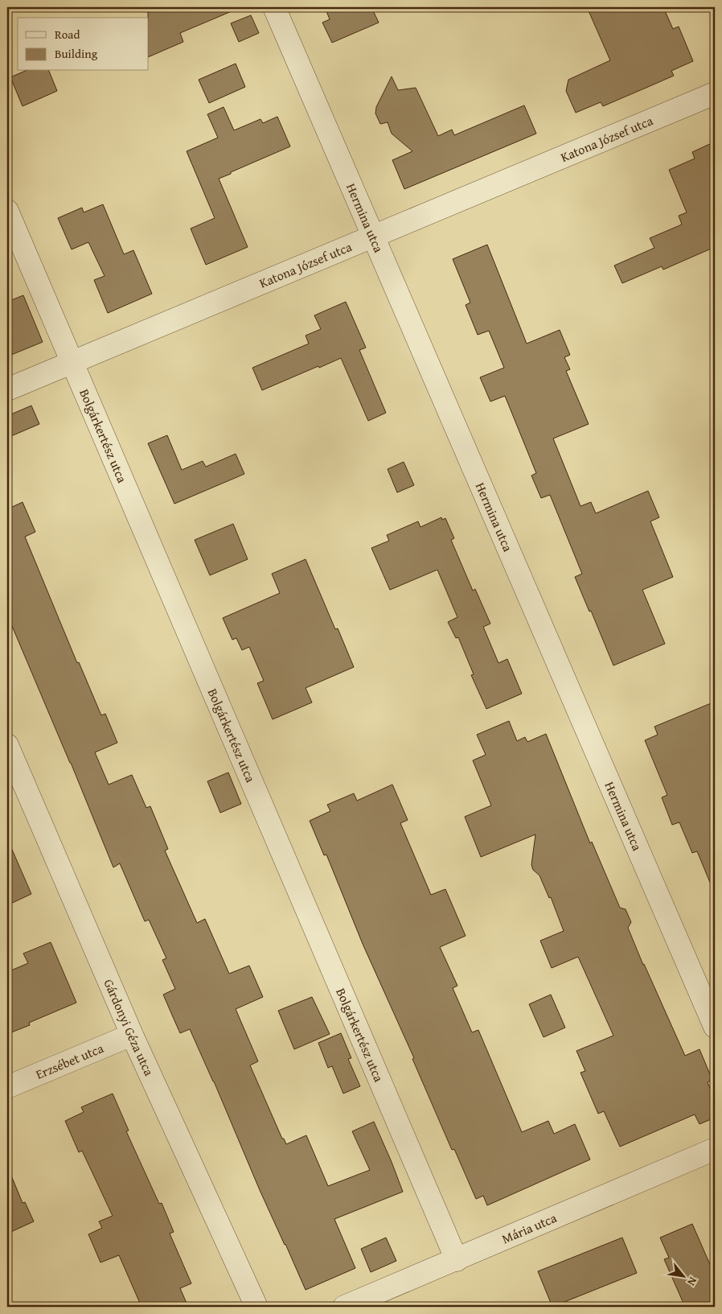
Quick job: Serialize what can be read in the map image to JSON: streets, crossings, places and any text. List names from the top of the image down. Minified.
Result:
{"streets":{"street":["Katona József utca","Hermina utca","Bolgárkertész utca","Gárdonyi Géza utca","Erzsébet utca","Mária utca"]},"crossings":[["Katona József utca","Hermina utca"],["Katona József utca","Bolgárkertész utca"],["Bolgárkertész utca","Mária utca"],["Gárdonyi Géza utca","Erzsébet utca"]],"legend":["Road","Building"],"north":"bottom right"}
